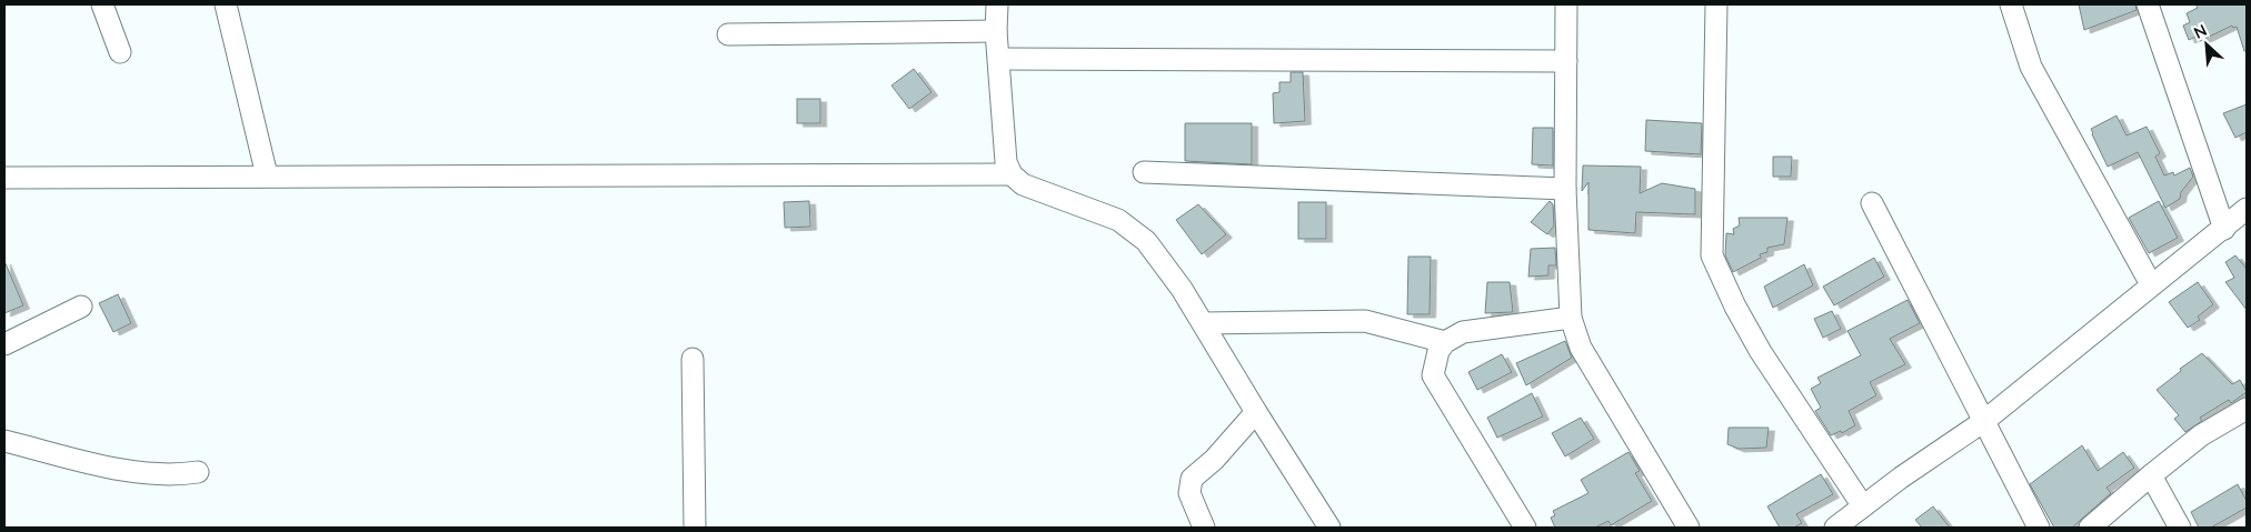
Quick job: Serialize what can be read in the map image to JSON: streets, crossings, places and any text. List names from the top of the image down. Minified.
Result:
{"north":"top left"}
